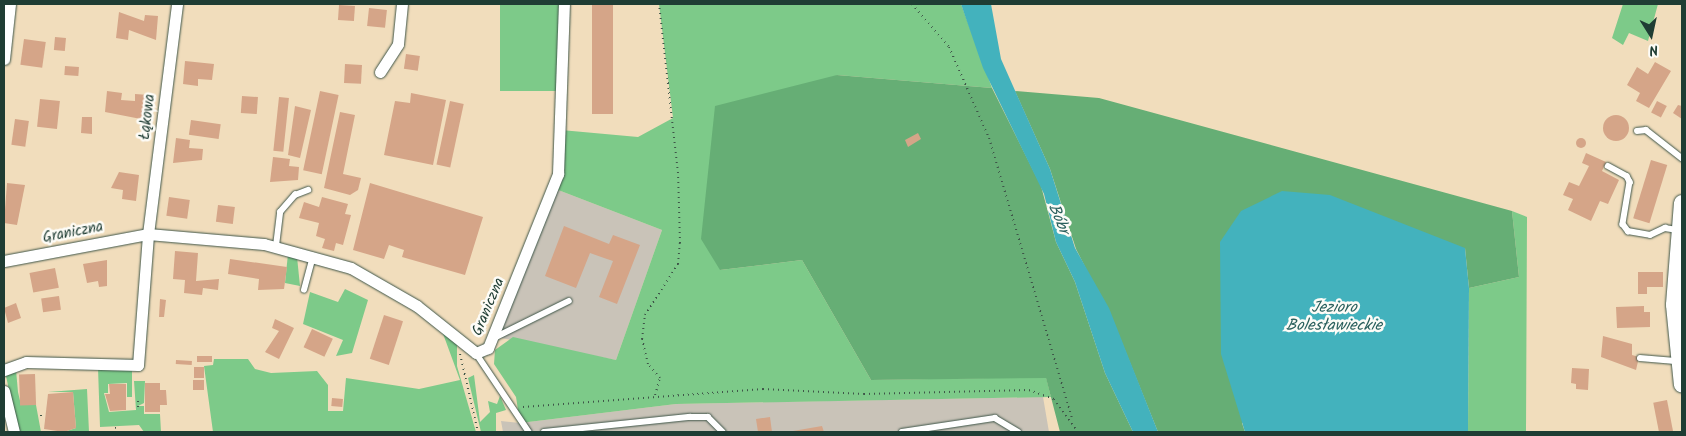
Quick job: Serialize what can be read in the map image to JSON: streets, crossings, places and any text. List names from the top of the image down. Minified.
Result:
{"streets":{"street":["Łąkowa","Graniczna"]},"crossings":[["Łąkowa","Graniczna"]],"water":["Bóbr","Jezioro Bolesławieckie"],"north":"bottom"}
